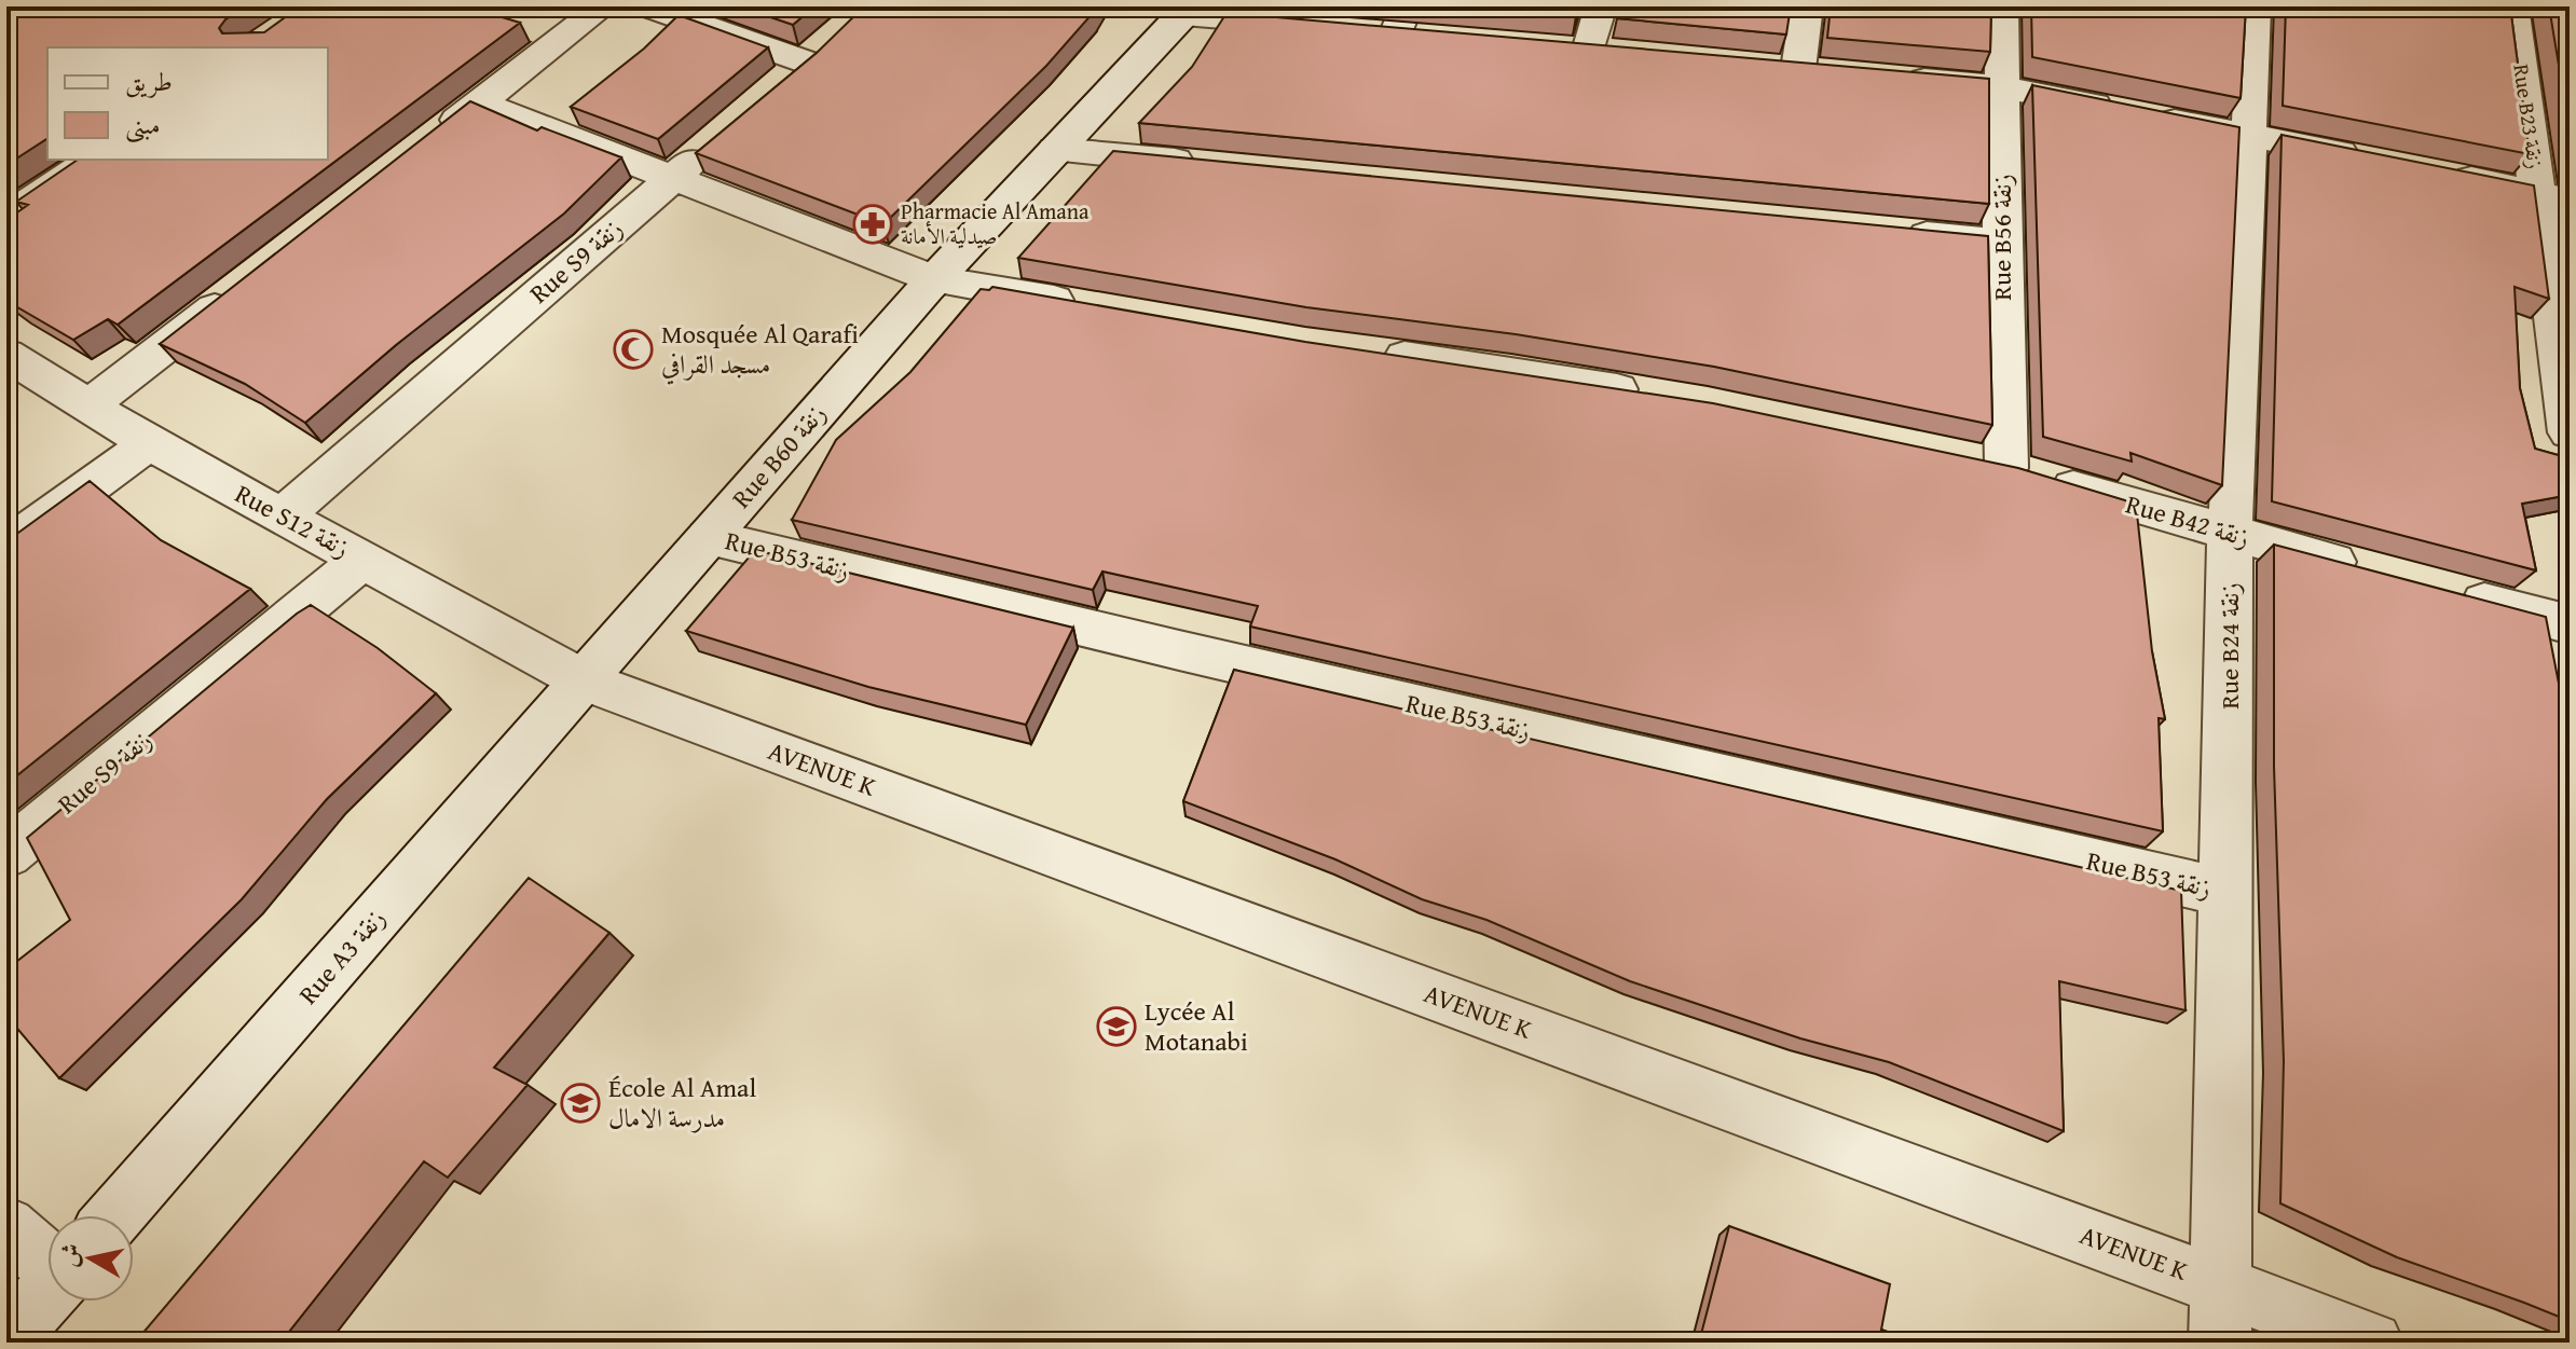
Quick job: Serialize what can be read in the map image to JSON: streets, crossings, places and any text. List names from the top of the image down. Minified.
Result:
{"streets":{"street":["Rue B23 زنقة","Rue B56 زنقة","Rue S9 زنقة","Rue B60 زنقة","Rue S12 زنقة","Rue B42 زنقة","Rue B53 زنقة","Rue B24 زنقة","AVENUE K","Rue A3 زنقة"]},"crossings":[["Rue B56 زنقة","Rue B42 زنقة"],["Rue S9 زنقة","Rue S12 زنقة"],["Rue B60 زنقة","Rue S12 زنقة"],["Rue B60 زنقة","Rue B53 زنقة"],["Rue B60 زنقة","AVENUE K"],["Rue B60 زنقة","Rue A3 زنقة"],["Rue S12 زنقة","AVENUE K"],["Rue S12 زنقة","Rue A3 زنقة"],["Rue B42 زنقة","Rue B24 زنقة"],["Rue B53 زنقة","Rue B24 زنقة"],["Rue B24 زنقة","AVENUE K"],["AVENUE K","Rue A3 زنقة"]],"places":{"pharmacy":["Pharmacie Al Amana صيدلية الأمانة"],"mosque":["Mosquée Al Qarafi مسجد القرافي"],"school or university":["Lycée Al Motanabi","École Al Amal مدرسة الامال"]},"legend":["طريق","مبنى"],"north":"left"}
